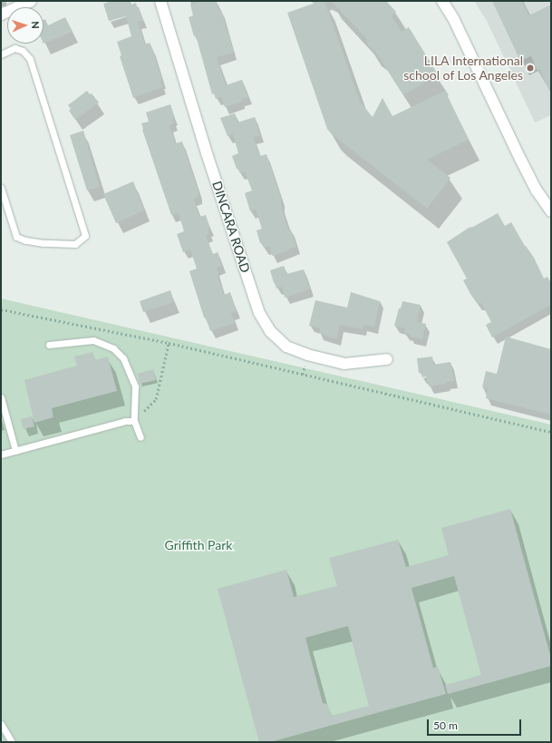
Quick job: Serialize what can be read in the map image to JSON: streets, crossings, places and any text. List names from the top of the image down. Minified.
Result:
{"streets":{"street":["DINCARA ROAD"]},"parks":["Griffith Park"],"places":["LILA International school of Los Angeles"],"scale_bar":"50 m","north":"right"}
